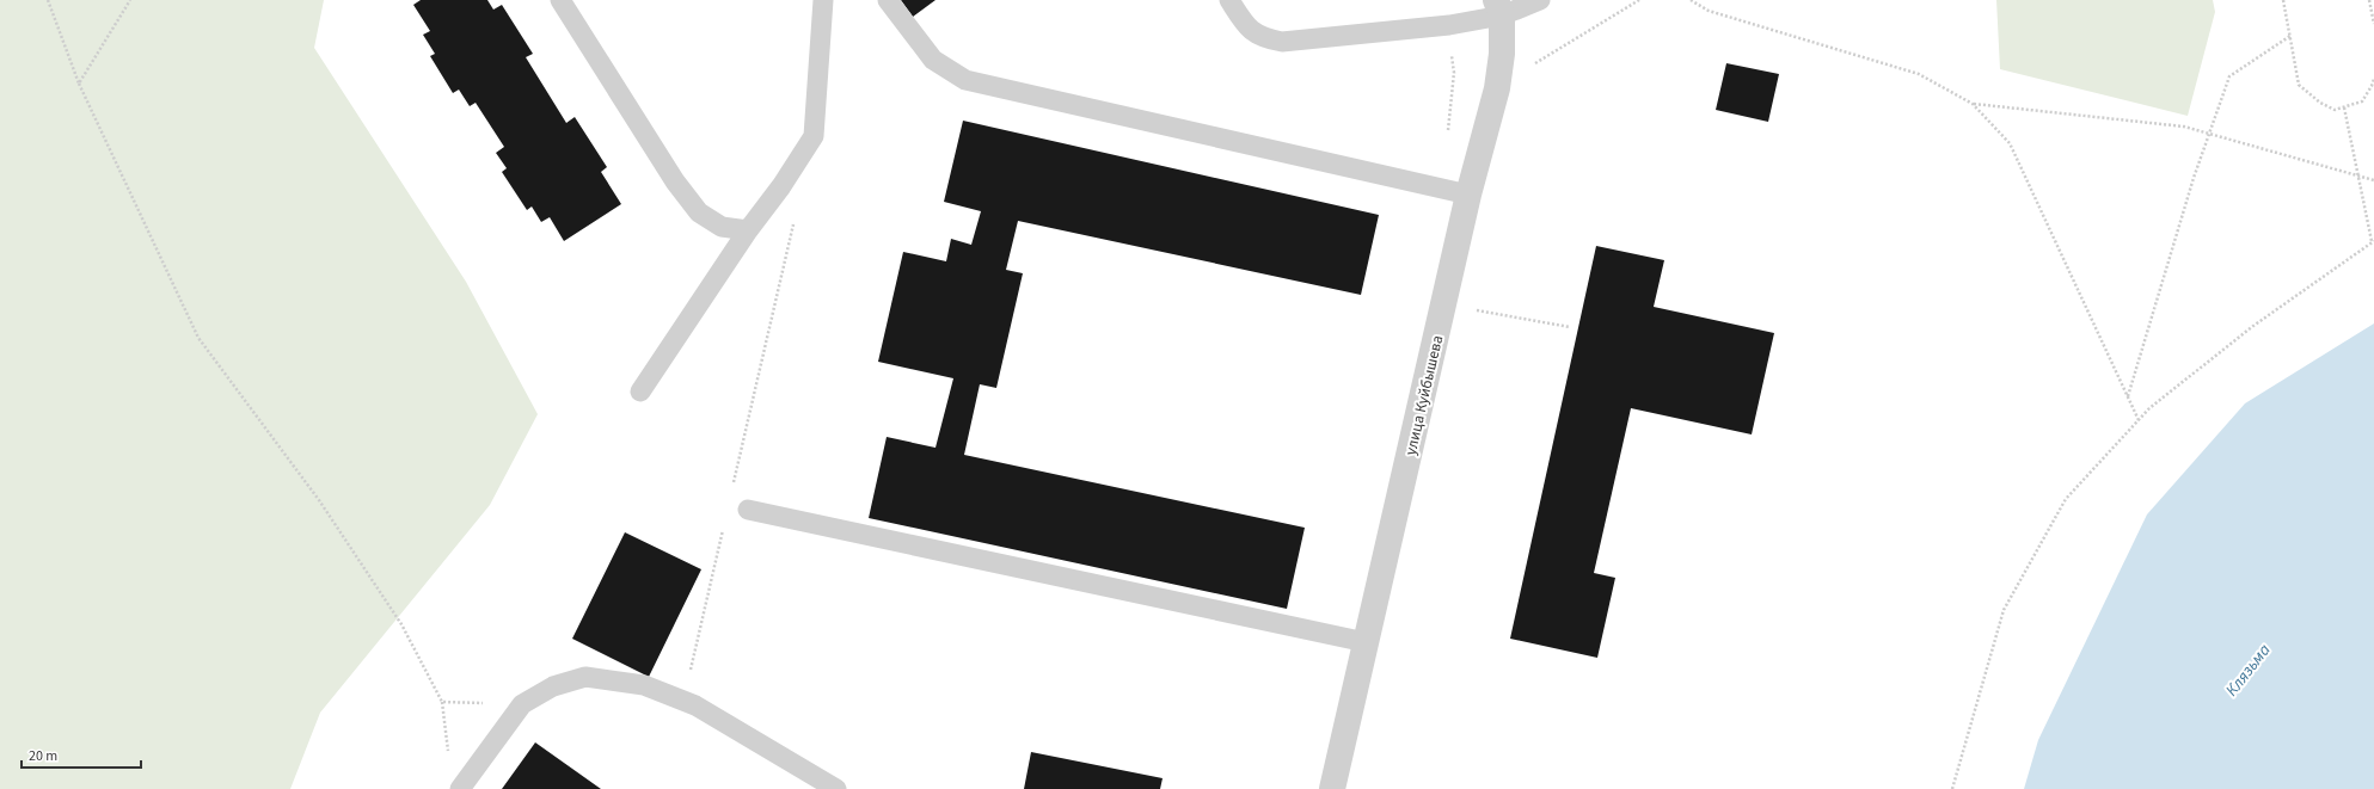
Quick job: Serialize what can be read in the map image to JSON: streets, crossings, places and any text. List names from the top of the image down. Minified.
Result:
{"streets":{"street":["улица Куйбышева"]},"water":["Клязьма"],"scale_bar":"20 m"}
